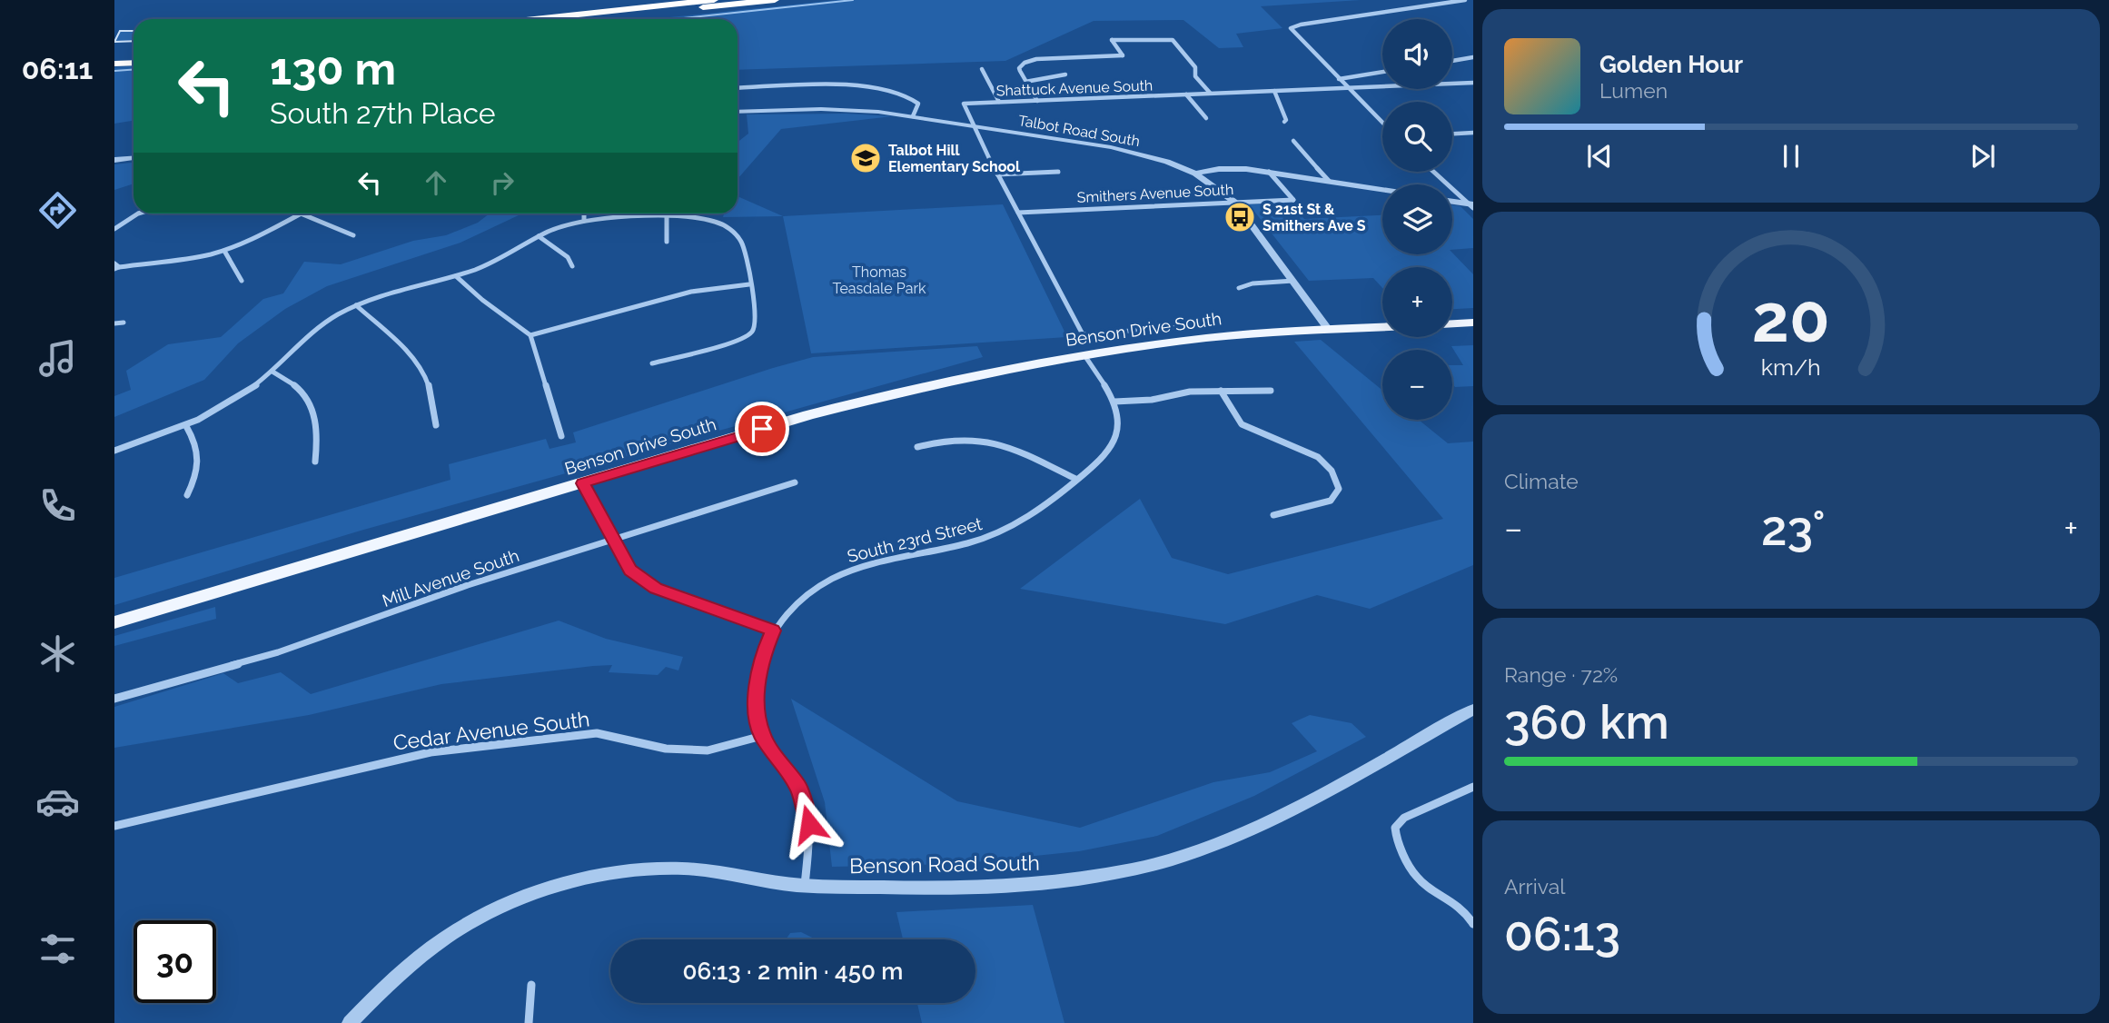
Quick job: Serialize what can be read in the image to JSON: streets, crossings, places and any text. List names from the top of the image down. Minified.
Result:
{"streets":{"main road":["Benson Drive South"],"street":["Shattuck Avenue South","Talbot Road South","Smithers Avenue South","South 23rd Street","Mill Avenue South","Cedar Avenue South","Benson Road South"]},"crossings":[["Shattuck Avenue South","Talbot Road South"],["Talbot Road South","Smithers Avenue South"],["Talbot Road South","Benson Drive South"],["South 23rd Street","Cedar Avenue South"]],"parks":["Thomas Teasdale Park"],"places":{"school or university":["Talbot Hill Elementary School"],"bus stop":["S 21st St & Smithers Ave S"]},"page":{"tabs":"06:11","map_buttons":["+","−"],"turn":["130 m","South 27th Place"],"song":["Golden Hour","Lumen"],"tile":["Climate",["Range · 72%","360 km"],["Arrival","06:13"]],"heat":["−","23°","+"],"limit":"30","trip":"06:13 · 2 min · 450 m","gauge":["20","km/h"]}}
